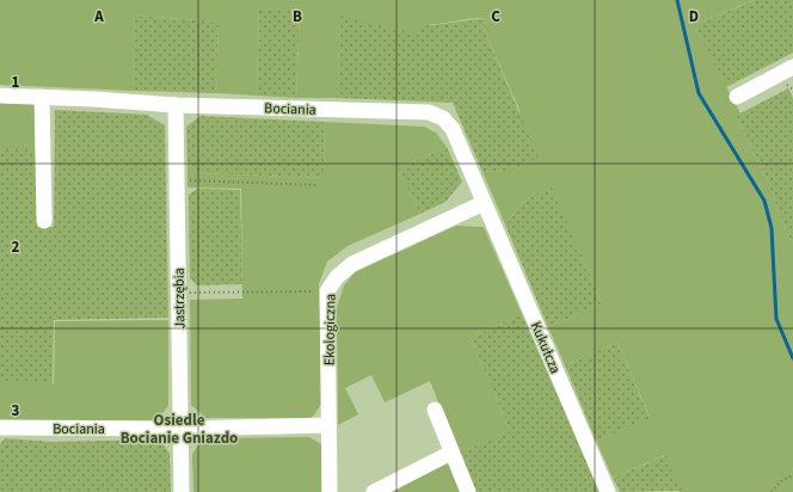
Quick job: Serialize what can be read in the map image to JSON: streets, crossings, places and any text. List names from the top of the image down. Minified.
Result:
{"streets":{"street":["Bociania","Jastrzębia","Ekologiczna","Kukułcza"]},"crossings":[["Bociania","Jastrzębia"],["Bociania","Ekologiczna"],["Bociania","Kukułcza"],["Ekologiczna","Kukułcza"]],"districts":["Osiedle Bocianie Gniazdo"],"grid":{"columns":["A","B","C","D"],"rows":["1","2","3"]}}
